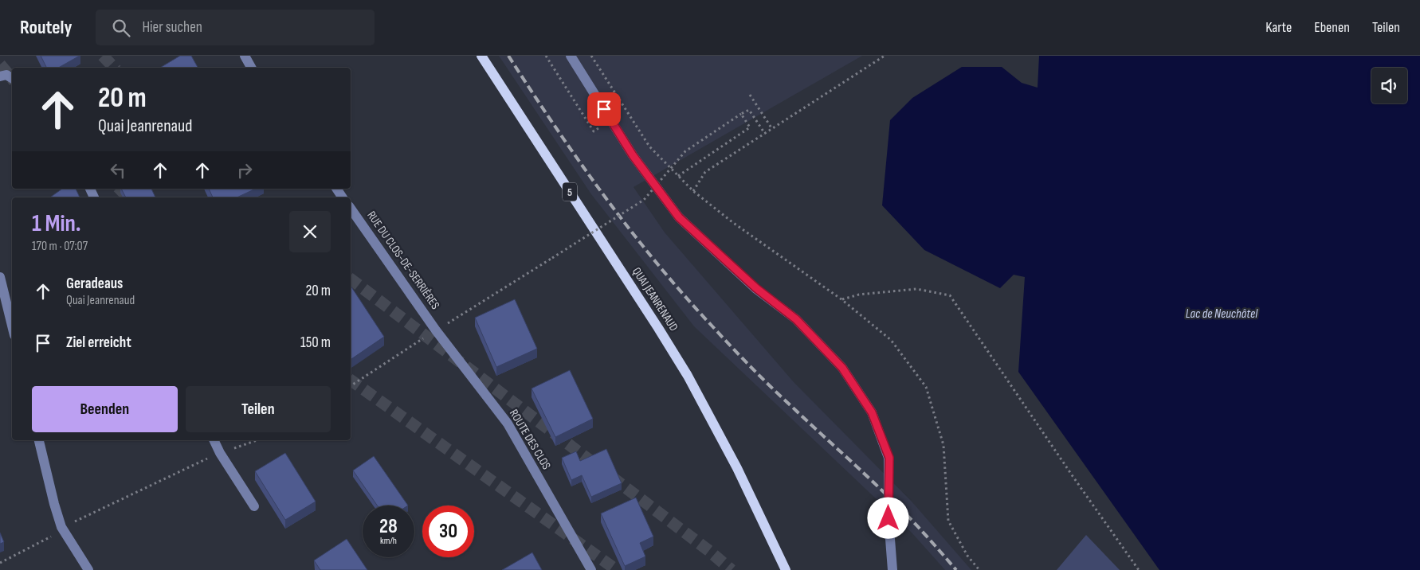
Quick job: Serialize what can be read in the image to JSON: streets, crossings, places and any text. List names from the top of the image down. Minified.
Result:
{"streets":{"main road":["5","QUAI JEANRENAUD"],"street":["RUE DU CLOS-DE-SERRIÈRES","ROUTE DES CLOS"]},"crossings":[["RUE DU CLOS-DE-SERRIÈRES","ROUTE DES CLOS"]],"water":["Lac de Neuchâtel"],"page":{"header":"Routely","search":"Hier suchen","nav":["Karte","Ebenen","Teilen"],"turn":["20 m","Quai Jeanrenaud"],"heading":["1 Min.","170 m · 07:07"],"list":[{"name":"Geradeaus","note":"Quai Jeanrenaud","value":"20 m"},{"name":"Ziel erreicht","value":"150 m"}],"buttons":["Beenden","Teilen"],"speed":"28 km/h","limit":"30"}}
